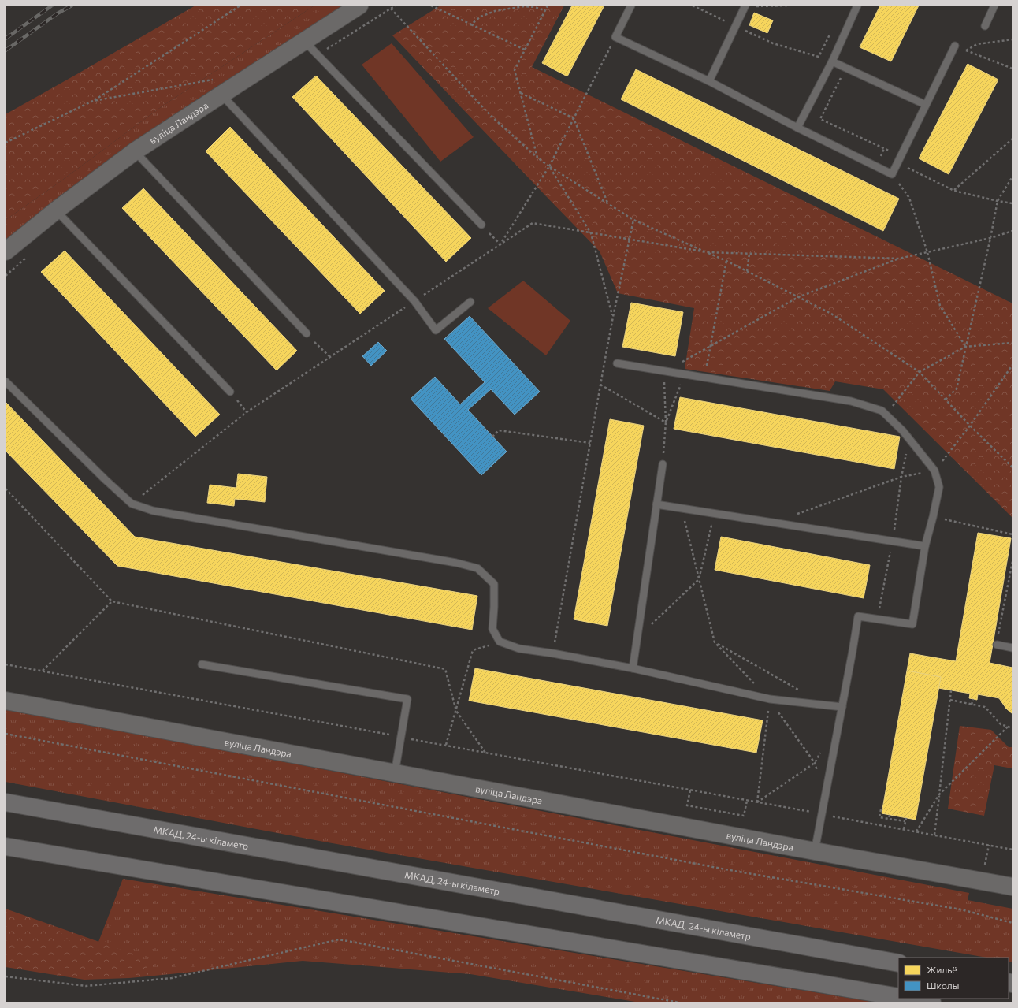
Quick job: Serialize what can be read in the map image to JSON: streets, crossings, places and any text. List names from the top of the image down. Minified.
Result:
{"streets":{"highway":["МКАД, 24-ы кіламетр"],"street":["вуліца Ландэра"]},"legend":["Жильё","Школы"]}
